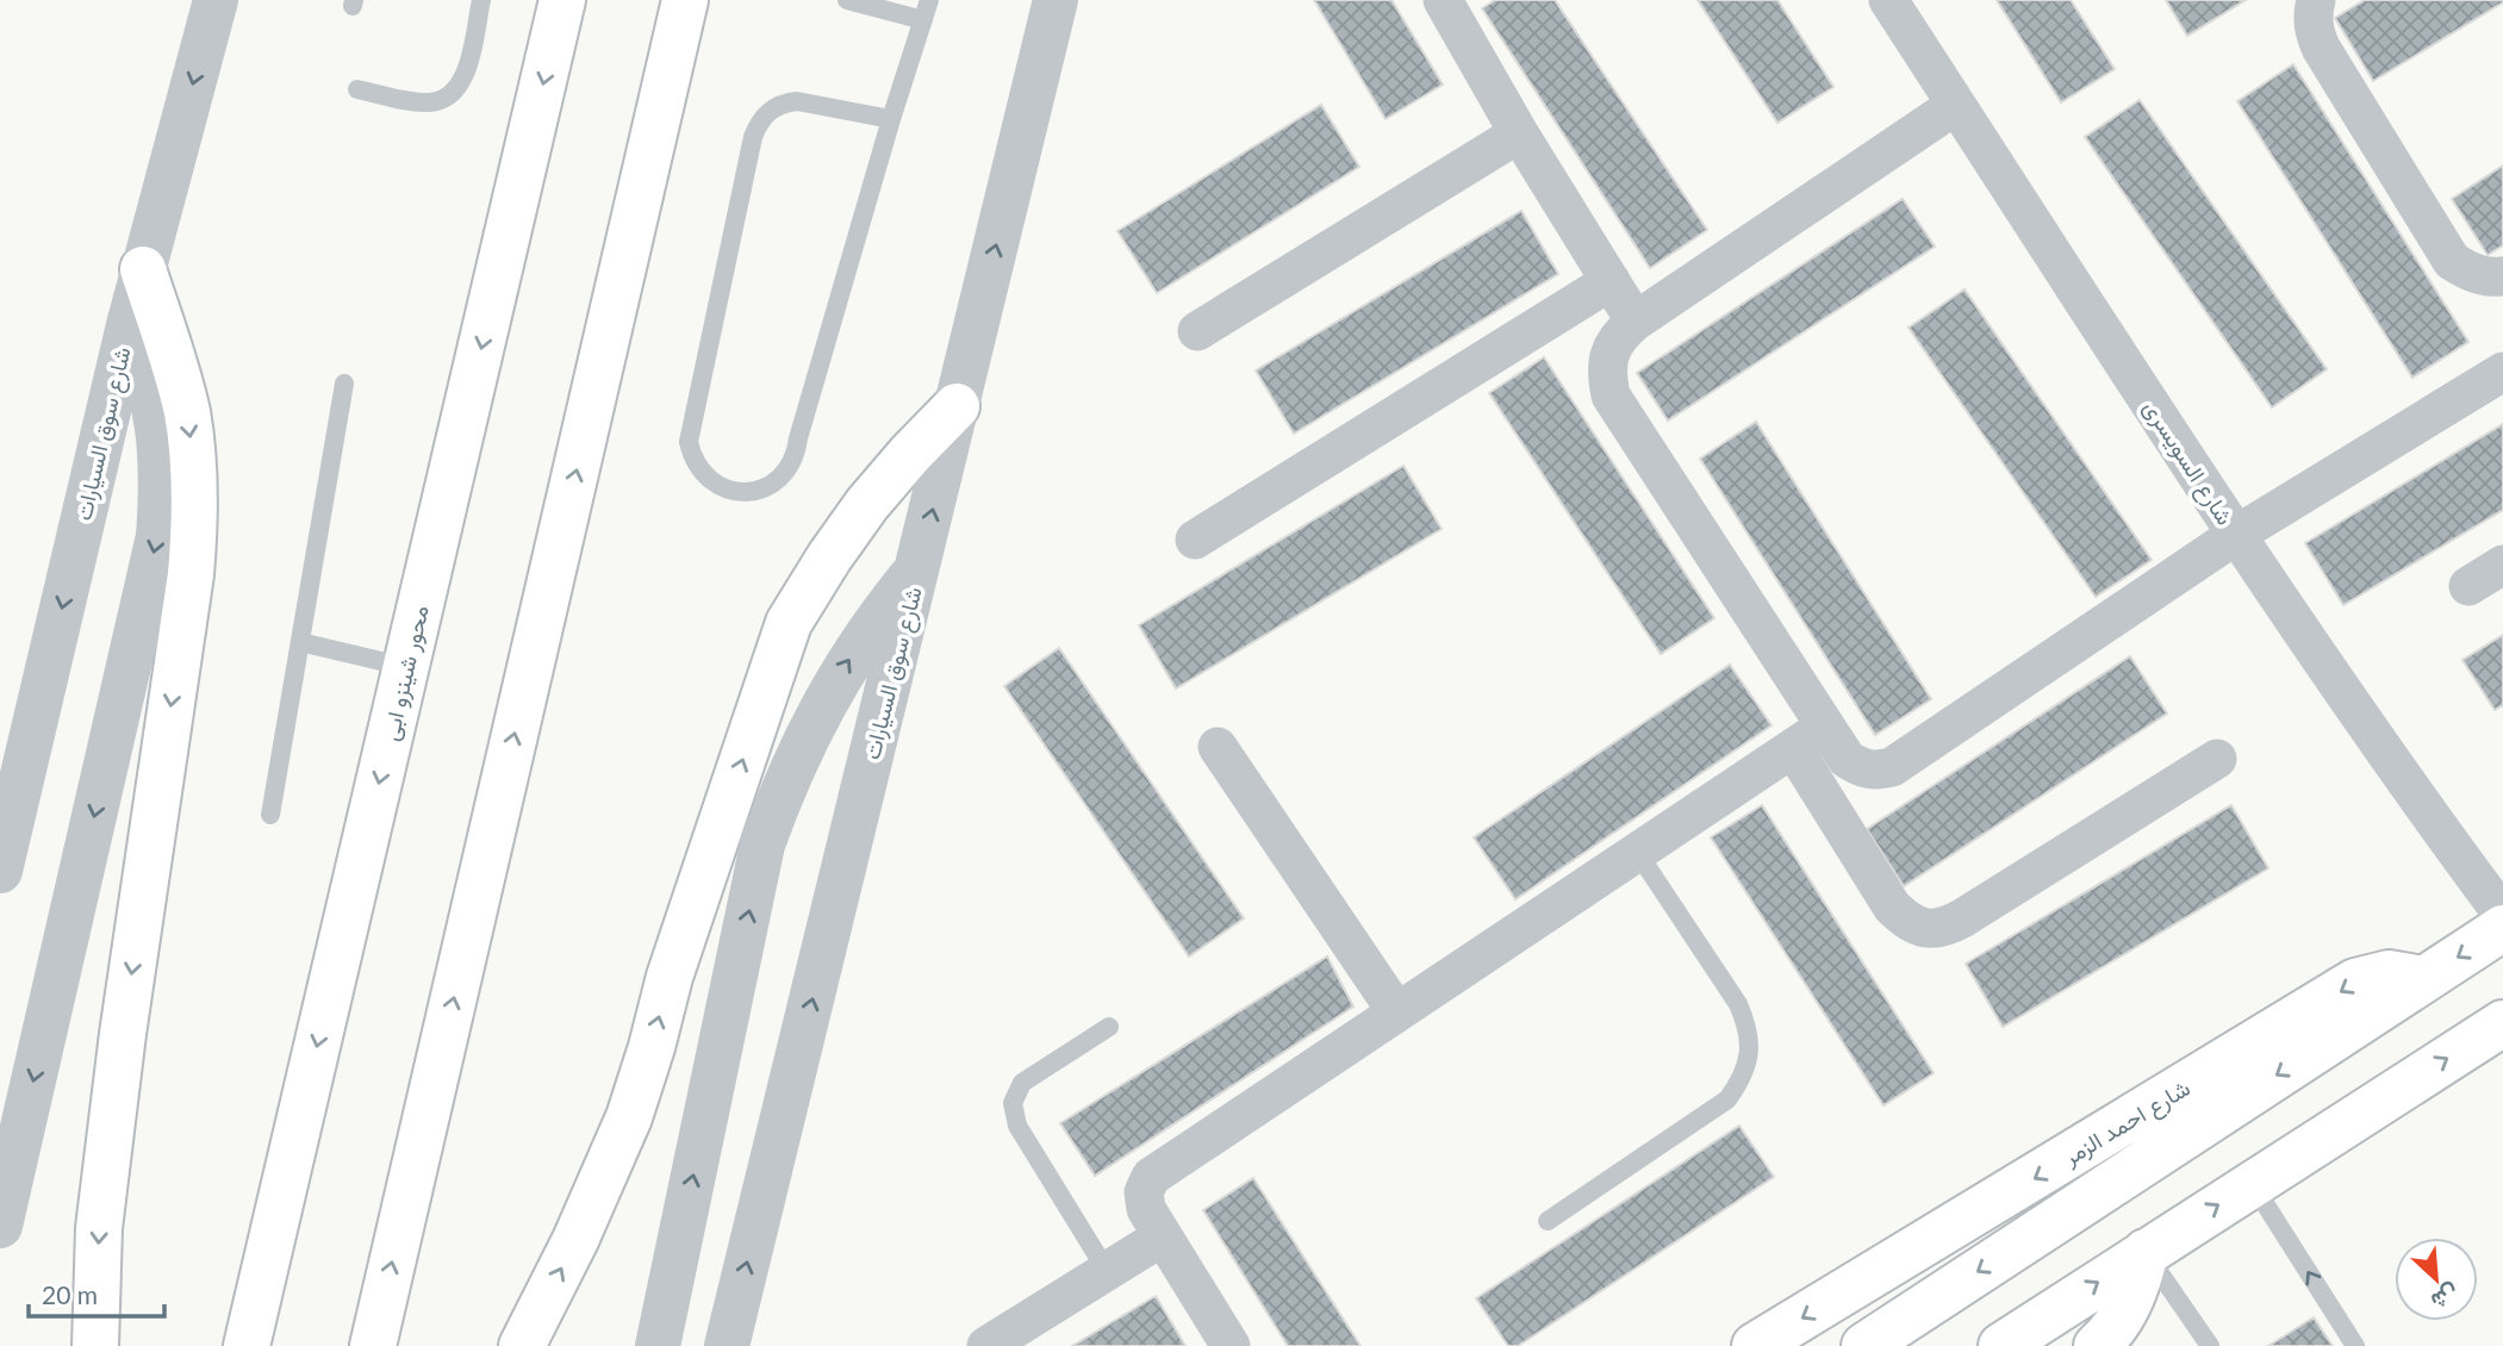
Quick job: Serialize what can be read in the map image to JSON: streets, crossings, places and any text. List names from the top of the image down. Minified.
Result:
{"streets":{"main road":["محور شينزو ابى","شارع احمد الزمر"],"street":["شارع سوق السيارات","شارع السويسرى"]},"scale_bar":"20 m","north":"bottom right"}
